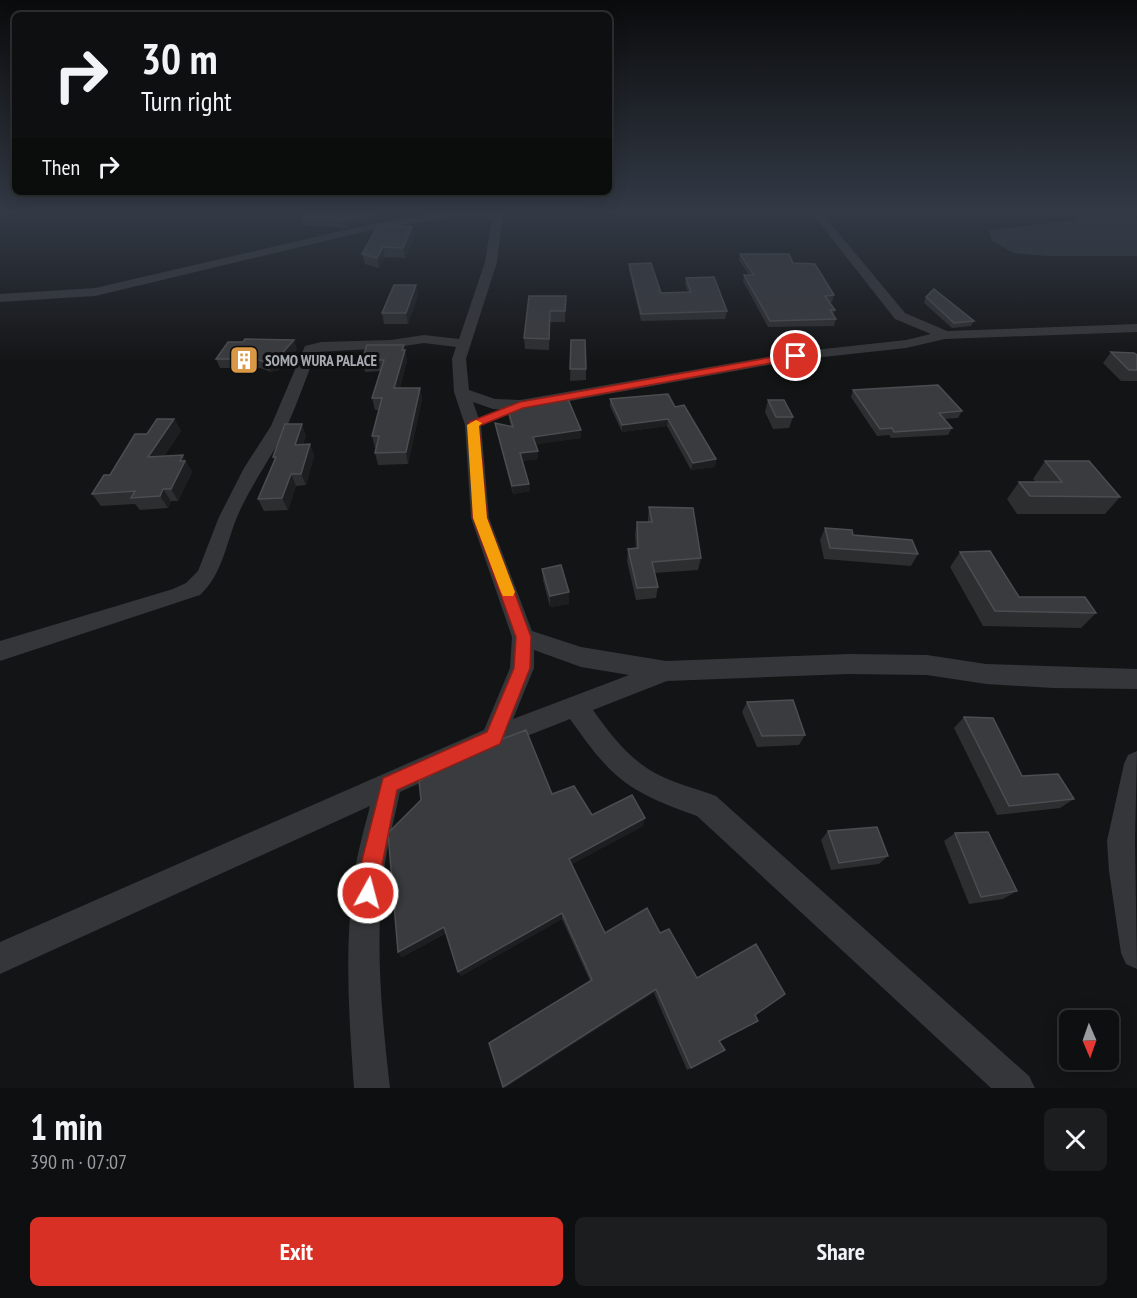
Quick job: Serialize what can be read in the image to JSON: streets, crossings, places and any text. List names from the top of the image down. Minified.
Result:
{"places":{"building":["SOMO WURA PALACE"]},"north":"bottom","page":{"turn":["30 m","Turn right"],"then":"Then","heading":["1 min","390 m · 07:07"],"buttons":["Exit","Share"]}}
